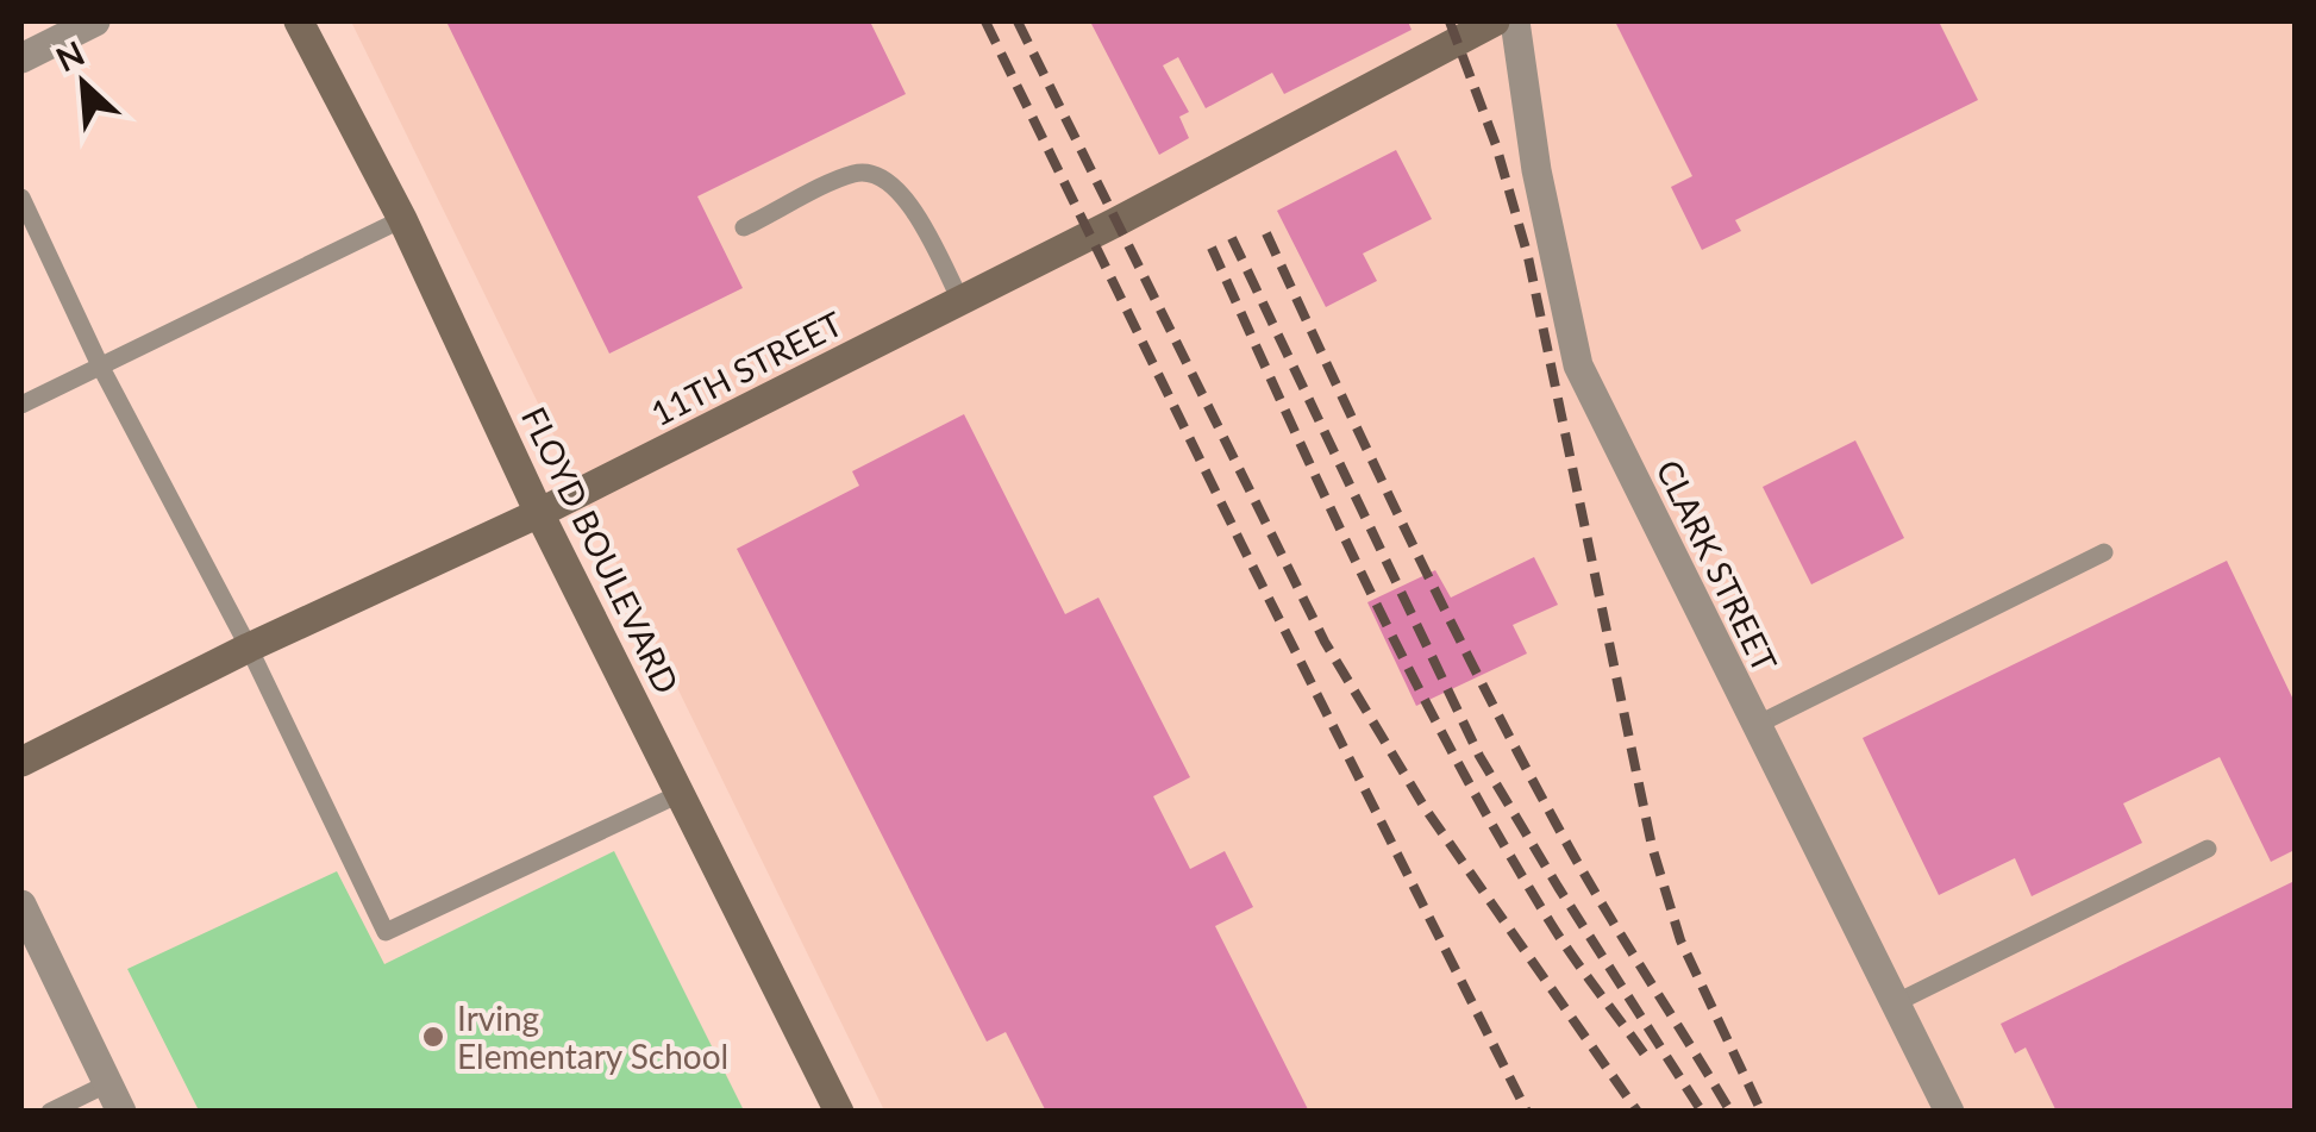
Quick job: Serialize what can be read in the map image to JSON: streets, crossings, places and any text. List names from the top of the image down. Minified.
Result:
{"streets":{"main road":["11TH STREET","FLOYD BOULEVARD"],"street":["CLARK STREET"]},"crossings":[["11TH STREET","FLOYD BOULEVARD"]],"places":["Irving Elementary School"],"north":"top left"}
